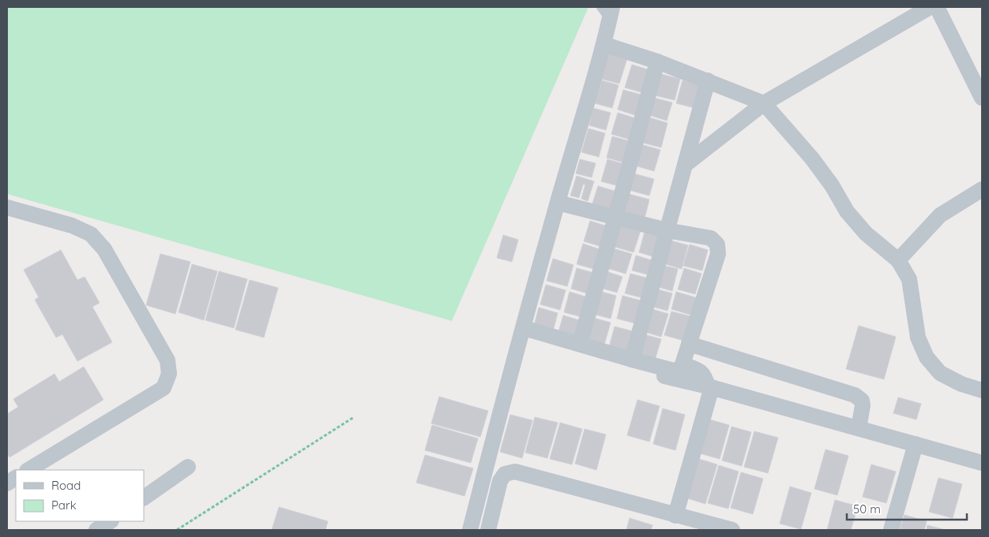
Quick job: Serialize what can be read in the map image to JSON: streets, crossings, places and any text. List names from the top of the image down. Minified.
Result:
{"legend":["Road","Park"],"scale_bar":"50 m"}
